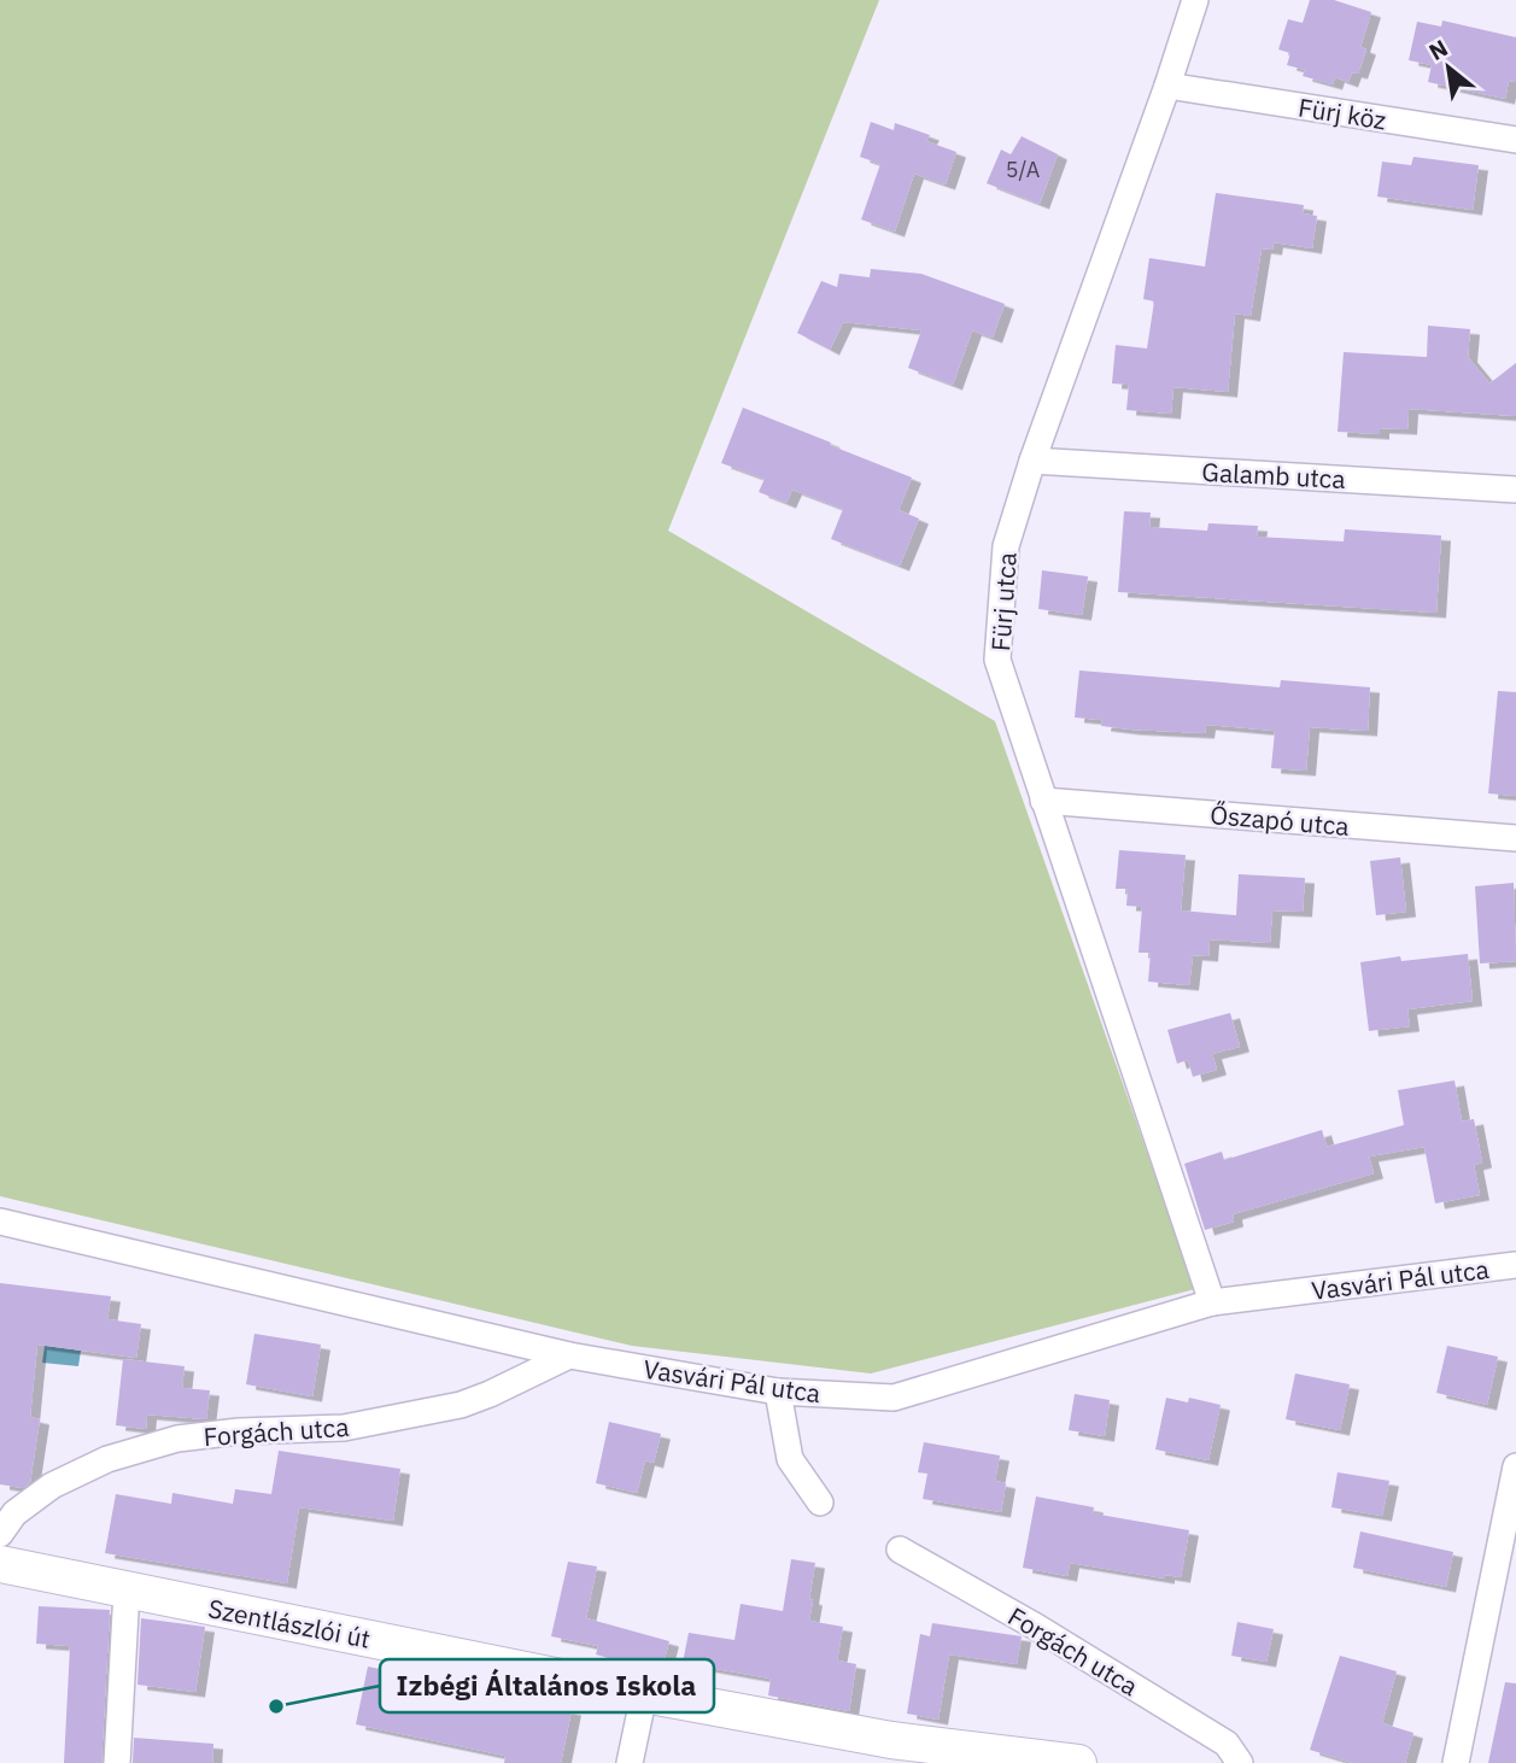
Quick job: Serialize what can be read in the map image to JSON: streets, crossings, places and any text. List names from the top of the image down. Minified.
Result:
{"streets":{"main road":["Szentlászlói út"],"street":["Fürj köz","Galamb utca","Fürj utca","Őszapó utca","Vasvári Pál utca","Forgách utca"]},"crossings":[["Fürj köz","Fürj utca"],["Galamb utca","Fürj utca"],["Fürj utca","Őszapó utca"],["Fürj utca","Vasvári Pál utca"],["Vasvári Pál utca","Forgách utca"]],"places":["Izbégi Általános Iskola"],"house_numbers":["5/A"],"north":"top left"}
